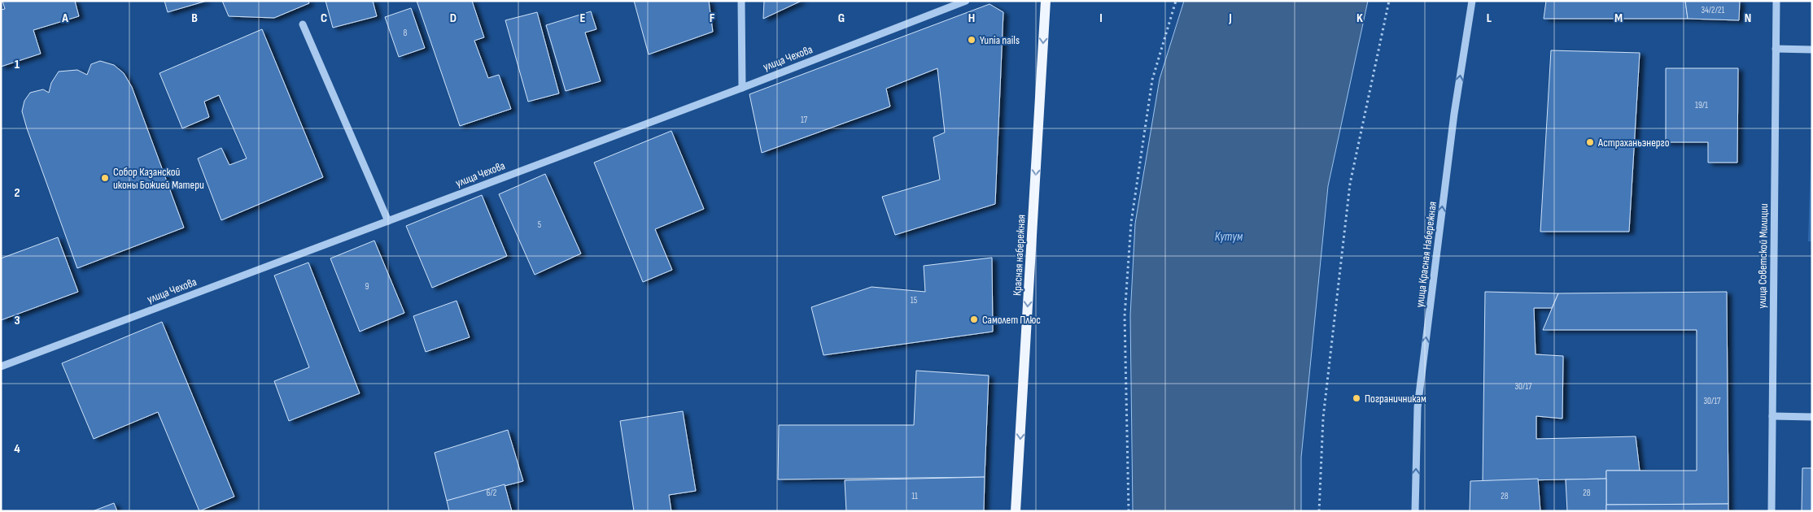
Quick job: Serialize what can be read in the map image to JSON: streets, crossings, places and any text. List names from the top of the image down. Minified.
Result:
{"streets":{"main road":["Красная набережная"],"street":["улица Чехова","улица Красная Набережная","улица Советской Милиции"]},"one_way":["улица Красная Набережная","Красная набережная"],"water":["Кутум"],"places":["Yunia nails","Астраханьэнерго","Собор Казанской иконы Божией Матери","Самолет Плюс","Пограничникам"],"house_numbers":["34/2/21","8","19/1","17","5","9","15","30/17","30/17","6/2","28","11","28"],"grid":{"columns":["A","B","C","D","E","F","G","H","I","J","K","L","M","N"],"rows":["1","2","3","4"]}}
